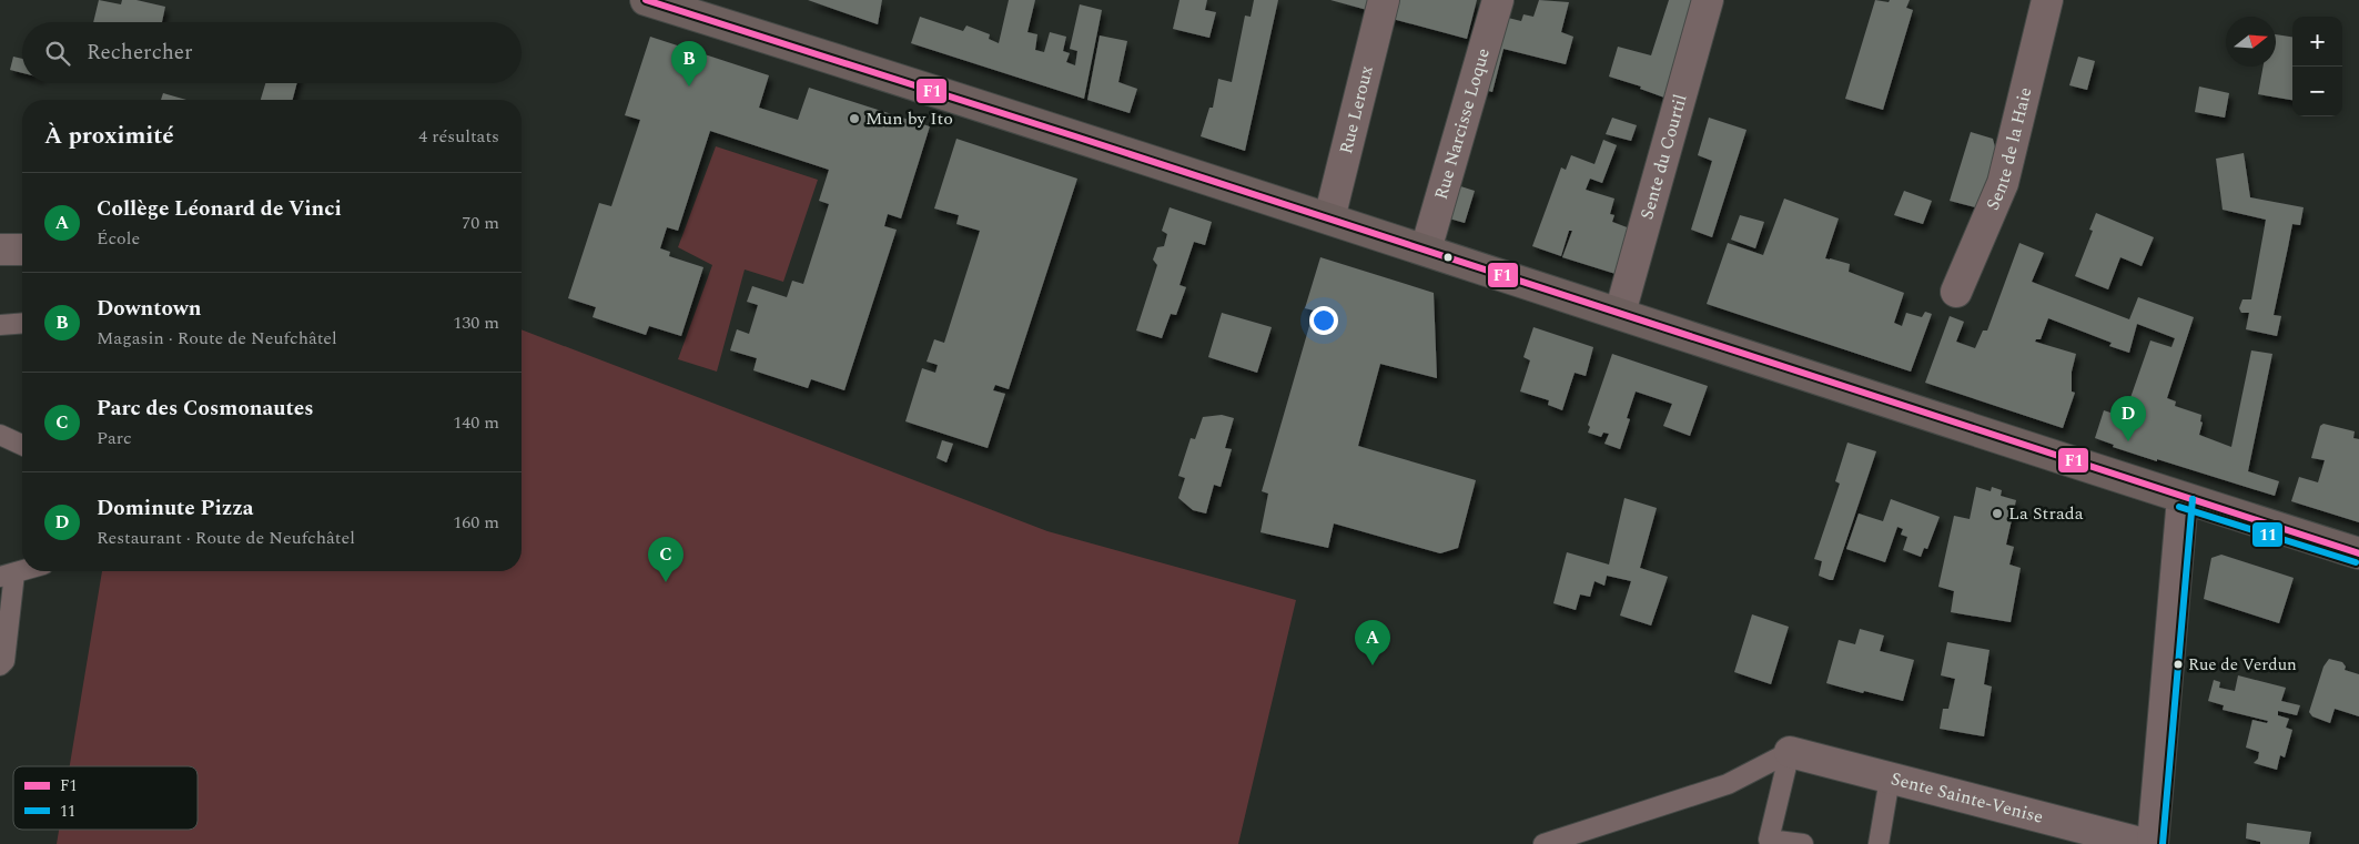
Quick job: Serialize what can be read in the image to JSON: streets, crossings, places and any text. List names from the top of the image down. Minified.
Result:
{"streets":{"street":["Rue Leroux","Rue Narcisse Loque","Sente de la Haie","Sente du Courtil","Sente Sainte-Venise"]},"places":["Mun by Ito","La Strada","Rue de Verdun"],"lines":["transit line F1","transit line 11"],"legend":["F1","11"],"north":"right","page":{"map_buttons":["+","−"],"search":"Rechercher","pins":["B","D","C","A"],"heading":["À proximité","4 résultats"],"list":[{"mark":"A","name":"Collège Léonard de Vinci","note":"École","value":"70 m"},{"mark":"B","name":"Downtown","note":"Magasin · Route de Neufchâtel","value":"130 m"},{"mark":"C","name":"Parc des Cosmonautes","note":"Parc","value":"140 m"},{"mark":"D","name":"Dominute Pizza","note":"Restaurant · Route de Neufchâtel","value":"160 m"}]}}
